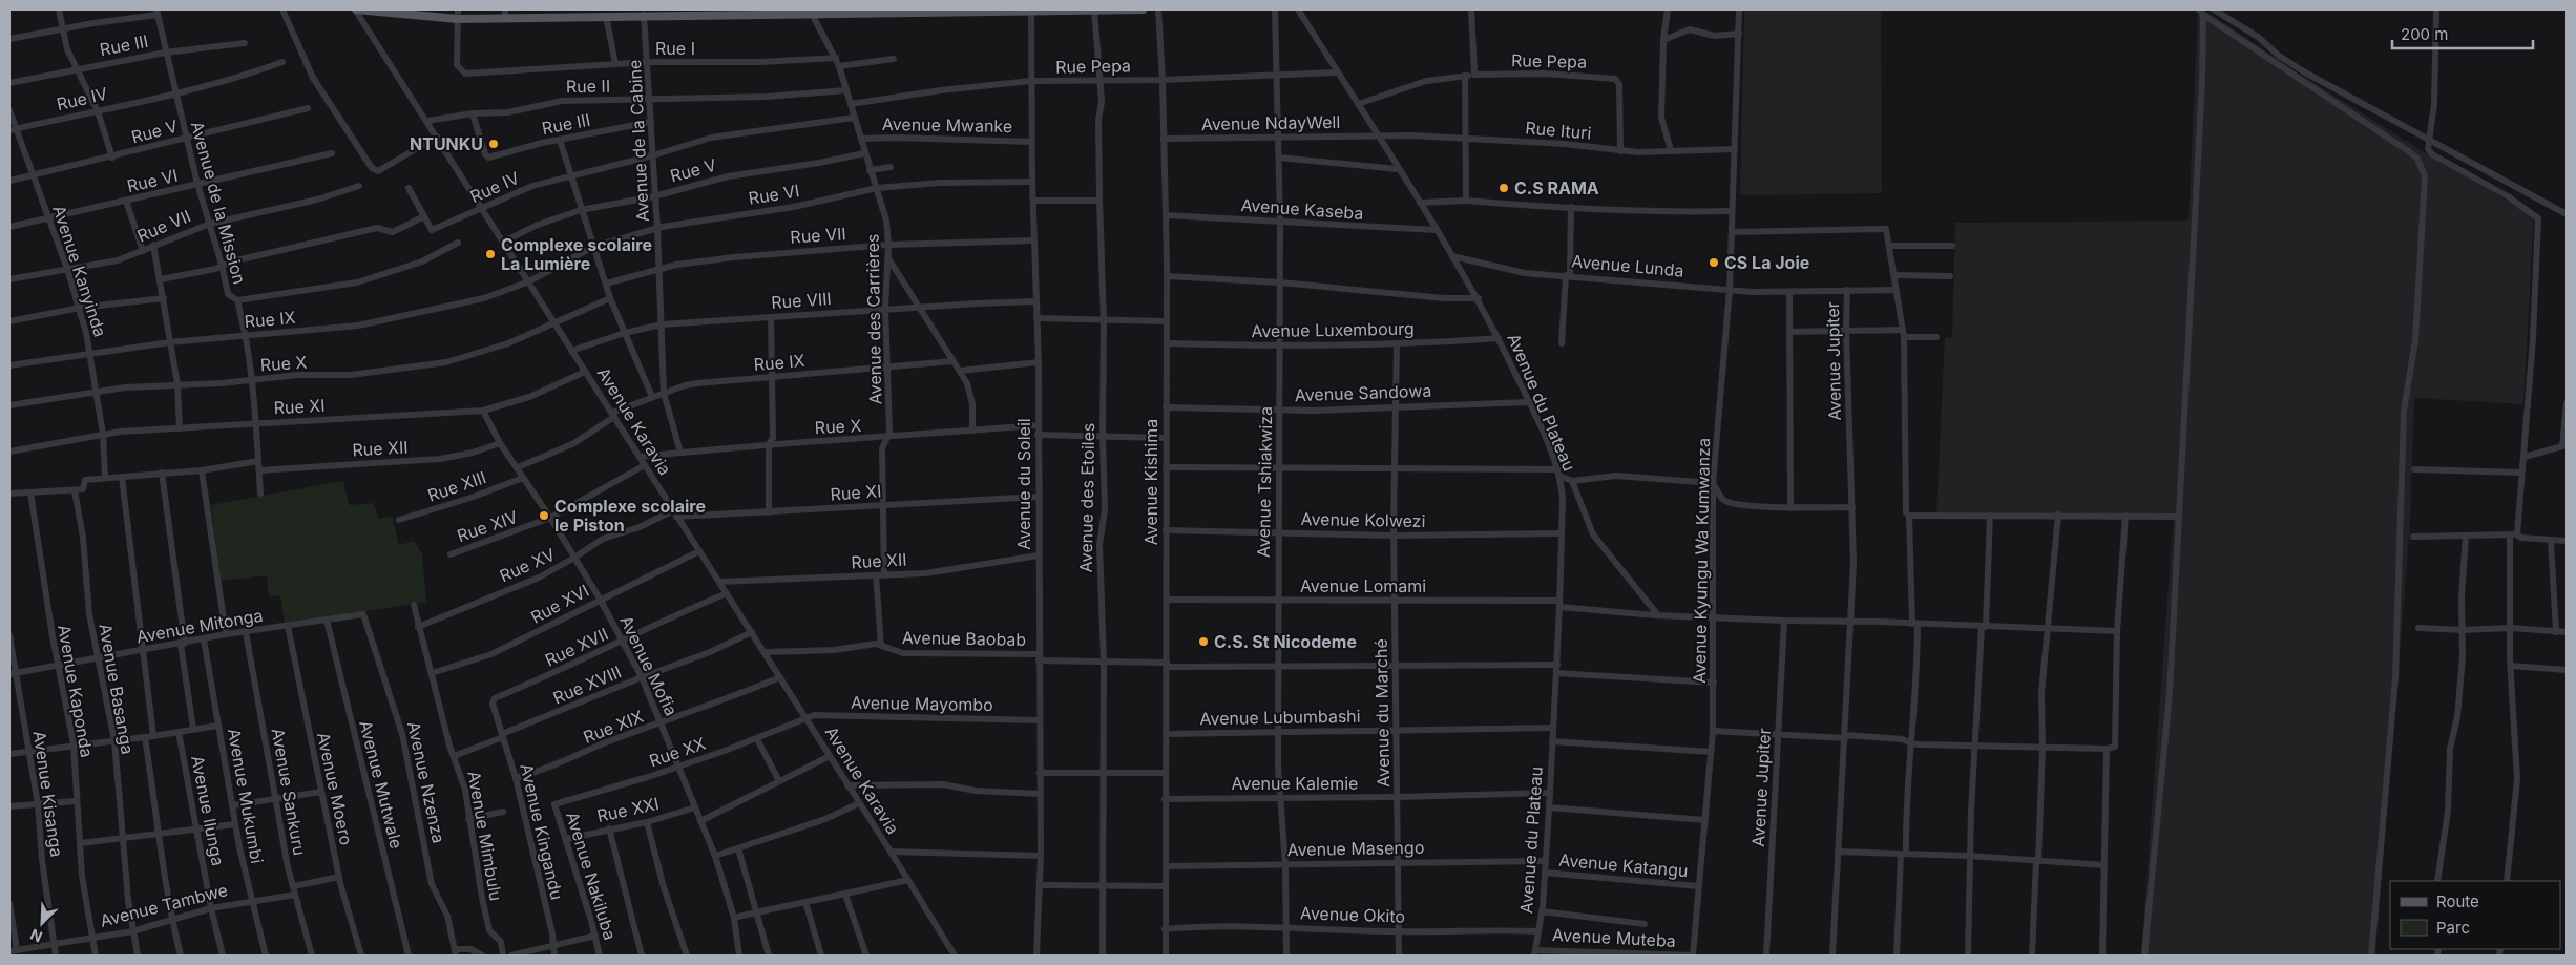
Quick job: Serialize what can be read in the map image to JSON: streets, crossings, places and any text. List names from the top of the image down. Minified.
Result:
{"streets":{"street":["Rue III","Rue I","Rue Pepa","Rue II","Rue IV","Avenue NdayWell","Avenue Mwanke","Rue Ituri","Rue V","Avenue de la Cabine","Rue VI","Avenue de la Mission","Avenue Kaseba","Rue VII","Avenue Lunda","Avenue Kanyinda","Rue VIII","Rue IX","Avenue des Carrières","Avenue Luxembourg","Avenue Jupiter","Rue X","Avenue Sandowa","Avenue du Plateau","Rue XI","Avenue Karavia","Rue XII","Avenue Kishima","Avenue Tshiakwiza","Avenue du Soleil","Rue XIII","Avenue des Etoiles","Avenue Kolwezi","Rue XIV","Avenue Kyungu Wa Kumwanza","Rue XV","Avenue Lomami","Rue XVI","Avenue Mitonga","Avenue Baobab","Rue XVII","Avenue Mofia","Rue XVIII","Avenue Basanga","Avenue Kaponda","Avenue Mayombo","Avenue du Marché","Avenue Lubumbashi","Rue XIX","Rue XX","Avenue Nzenza","Avenue Kalemie","Avenue Mutwale","Avenue Moero","Avenue Sankuru","Avenue Kisanga","Avenue Mukumbi","Rue XXI","Avenue Ilunga","Avenue Kingandu","Avenue Mimbulu","Avenue Masengo","Avenue Katangu","Avenue Nakiluba","Avenue Tambwe","Avenue Okito","Avenue Muteba"]},"crossings":[["Rue III","Rue II"],["Rue III","Avenue de la Cabine"],["Rue III","Avenue de la Mission"],["Rue I","Avenue de la Cabine"],["Rue I","Avenue des Carrières"],["Rue Pepa","Rue Ituri"],["Rue Pepa","Avenue des Carrières"],["Rue Pepa","Avenue du Plateau"],["Rue Pepa","Avenue Kishima"],["Rue Pepa","Avenue Tshiakwiza"],["Rue Pepa","Avenue du Soleil"],["Rue Pepa","Avenue des Etoiles"],["Rue II","Avenue de la Cabine"],["Rue II","Avenue des Carrières"],["Rue II","Avenue Karavia"],["Rue IV","Avenue de la Cabine"],["Rue IV","Avenue de la Mission"],["Rue IV","Avenue Kanyinda"],["Rue IV","Avenue des Carrières"],["Rue IV","Avenue Karavia"],["Avenue NdayWell","Rue Ituri"],["Avenue NdayWell","Avenue du Plateau"],["Avenue NdayWell","Avenue Kishima"],["Avenue NdayWell","Avenue Tshiakwiza"],["Avenue Mwanke","Avenue des Carrières"],["Avenue Mwanke","Avenue du Soleil"],["Rue Ituri","Avenue du Plateau"],["Rue Ituri","Avenue Kyungu Wa Kumwanza"],["Rue V","Avenue de la Cabine"],["Rue V","Avenue de la Mission"],["Rue V","Avenue Kanyinda"],["Rue V","Avenue des Carrières"],["Rue V","Avenue Karavia"],["Avenue de la Cabine","Rue VI"],["Avenue de la Cabine","Rue VII"],["Avenue de la Cabine","Rue VIII"],["Avenue de la Cabine","Rue IX"],["Avenue de la Cabine","Rue X"],["Rue VI","Avenue de la Mission"],["Rue VI","Avenue Kanyinda"],["Rue VI","Rue IX"],["Rue VI","Avenue des Carrières"],["Rue VI","Avenue Karavia"],["Rue VI","Avenue du Soleil"],["Avenue de la Mission","Rue VII"],["Avenue de la Mission","Rue IX"],["Avenue de la Mission","Rue X"],["Avenue de la Mission","Rue XI"],["Avenue de la Mission","Rue XII"],["Avenue Kaseba","Avenue du Plateau"],["Avenue Kaseba","Avenue Kishima"],["Avenue Kaseba","Avenue Tshiakwiza"],["Rue VII","Avenue Kanyinda"],["Rue VII","Avenue des Carrières"],["Rue VII","Avenue du Soleil"],["Avenue Lunda","Avenue Jupiter"],["Avenue Lunda","Avenue du Plateau"],["Avenue Lunda","Avenue Kyungu Wa Kumwanza"],["Avenue Kanyinda","Rue IX"],["Avenue Kanyinda","Rue X"],["Avenue Kanyinda","Rue XI"],["Rue VIII","Avenue des Carrières"],["Rue VIII","Avenue Karavia"],["Rue VIII","Avenue du Soleil"],["Rue IX","Avenue des Carrières"],["Rue IX","Avenue Karavia"],["Avenue des Carrières","Rue X"],["Avenue des Carrières","Rue XI"],["Avenue des Carrières","Rue XII"],["Avenue Luxembourg","Avenue du Plateau"],["Avenue Luxembourg","Avenue Kishima"],["Avenue Luxembourg","Avenue Tshiakwiza"],["Avenue Luxembourg","Avenue du Marché"],["Avenue Jupiter","Avenue Lomami"],["Rue X","Avenue Karavia"],["Rue X","Avenue du Soleil"],["Avenue Sandowa","Avenue du Plateau"],["Avenue Sandowa","Avenue Kishima"],["Avenue Sandowa","Avenue Tshiakwiza"],["Avenue Sandowa","Avenue du Marché"],["Avenue du Plateau","Avenue Kolwezi"],["Avenue du Plateau","Avenue Lomami"],["Avenue du Plateau","Avenue Baobab"],["Avenue du Plateau","Avenue Lubumbashi"],["Avenue du Plateau","Avenue Kalemie"],["Avenue du Plateau","Avenue Masengo"],["Avenue du Plateau","Avenue Katangu"],["Avenue du Plateau","Avenue Okito"],["Avenue du Plateau","Avenue Muteba"],["Rue XI","Avenue Karavia"],["Rue XI","Avenue du Soleil"],["Rue XI","Rue XV"],["Rue XI","Avenue Mofia"],["Avenue Karavia","Rue XII"],["Avenue Karavia","Rue XIV"],["Avenue Karavia","Rue XV"],["Avenue Karavia","Rue XVI"],["Avenue Karavia","Avenue Baobab"],["Avenue Karavia","Rue XVII"],["Avenue Karavia","Rue XVIII"],["Avenue Karavia","Avenue Mayombo"],["Avenue Karavia","Rue XIX"],["Avenue Karavia","Rue XX"],["Rue XII","Avenue du Soleil"],["Rue XII","Avenue Mofia"],["Avenue Kishima","Avenue Kolwezi"],["Avenue Kishima","Avenue Lomami"],["Avenue Kishima","Avenue Baobab"],["Avenue Kishima","Avenue Lubumbashi"],["Avenue Kishima","Avenue Kalemie"],["Avenue Kishima","Avenue Masengo"],["Avenue Kishima","Avenue Okito"],["Avenue Tshiakwiza","Avenue Kolwezi"],["Avenue Tshiakwiza","Avenue Lomami"],["Avenue Tshiakwiza","Avenue Baobab"],["Avenue Tshiakwiza","Avenue Lubumbashi"],["Avenue Tshiakwiza","Avenue Kalemie"],["Avenue Tshiakwiza","Avenue Masengo"],["Avenue Tshiakwiza","Avenue Okito"],["Avenue du Soleil","Avenue Baobab"],["Avenue du Soleil","Avenue Mayombo"],["Rue XIII","Avenue Mofia"],["Avenue des Etoiles","Avenue Baobab"],["Avenue Kolwezi","Avenue du Marché"],["Rue XIV","Avenue Mofia"],["Avenue Kyungu Wa Kumwanza","Avenue Lomami"],["Avenue Kyungu Wa Kumwanza","Avenue Katangu"],["Avenue Kyungu Wa Kumwanza","Avenue Muteba"],["Rue XV","Avenue Mofia"],["Rue XV","Avenue Mimbulu"],["Avenue Lomami","Avenue du Marché"],["Rue XVI","Avenue Mofia"],["Rue XVI","Avenue Mimbulu"],["Avenue Mitonga","Avenue Basanga"],["Avenue Mitonga","Avenue Kaponda"],["Avenue Mitonga","Avenue Nzenza"],["Avenue Mitonga","Avenue Mutwale"],["Avenue Mitonga","Avenue Moero"],["Avenue Mitonga","Avenue Sankuru"],["Avenue Mitonga","Avenue Kisanga"],["Avenue Mitonga","Avenue Mukumbi"],["Avenue Baobab","Avenue du Marché"],["Rue XVII","Avenue Mofia"],["Rue XVII","Avenue Kingandu"],["Avenue Mofia","Rue XVIII"],["Avenue Mofia","Rue XIX"],["Avenue Mofia","Rue XX"],["Avenue Mofia","Rue XXI"],["Rue XVIII","Avenue Kingandu"],["Avenue Basanga","Avenue Tambwe"],["Avenue Kaponda","Avenue Tambwe"],["Avenue Mayombo","Rue XX"],["Avenue du Marché","Avenue Lubumbashi"],["Avenue du Marché","Avenue Kalemie"],["Avenue du Marché","Avenue Masengo"],["Avenue du Marché","Avenue Okito"],["Rue XIX","Avenue Kingandu"],["Rue XX","Avenue Nakiluba"],["Avenue Sankuru","Avenue Tambwe"],["Avenue Kisanga","Avenue Tambwe"],["Avenue Mukumbi","Avenue Tambwe"],["Rue XXI","Avenue Nakiluba"],["Avenue Ilunga","Avenue Tambwe"]],"places":["NTUNKU","C.S RAMA","Complexe scolaire La Lumière","CS La Joie","Complexe scolaire le Piston","C.S. St Nicodeme"],"legend":["Route","Parc"],"scale_bar":"200 m","north":"bottom left"}
